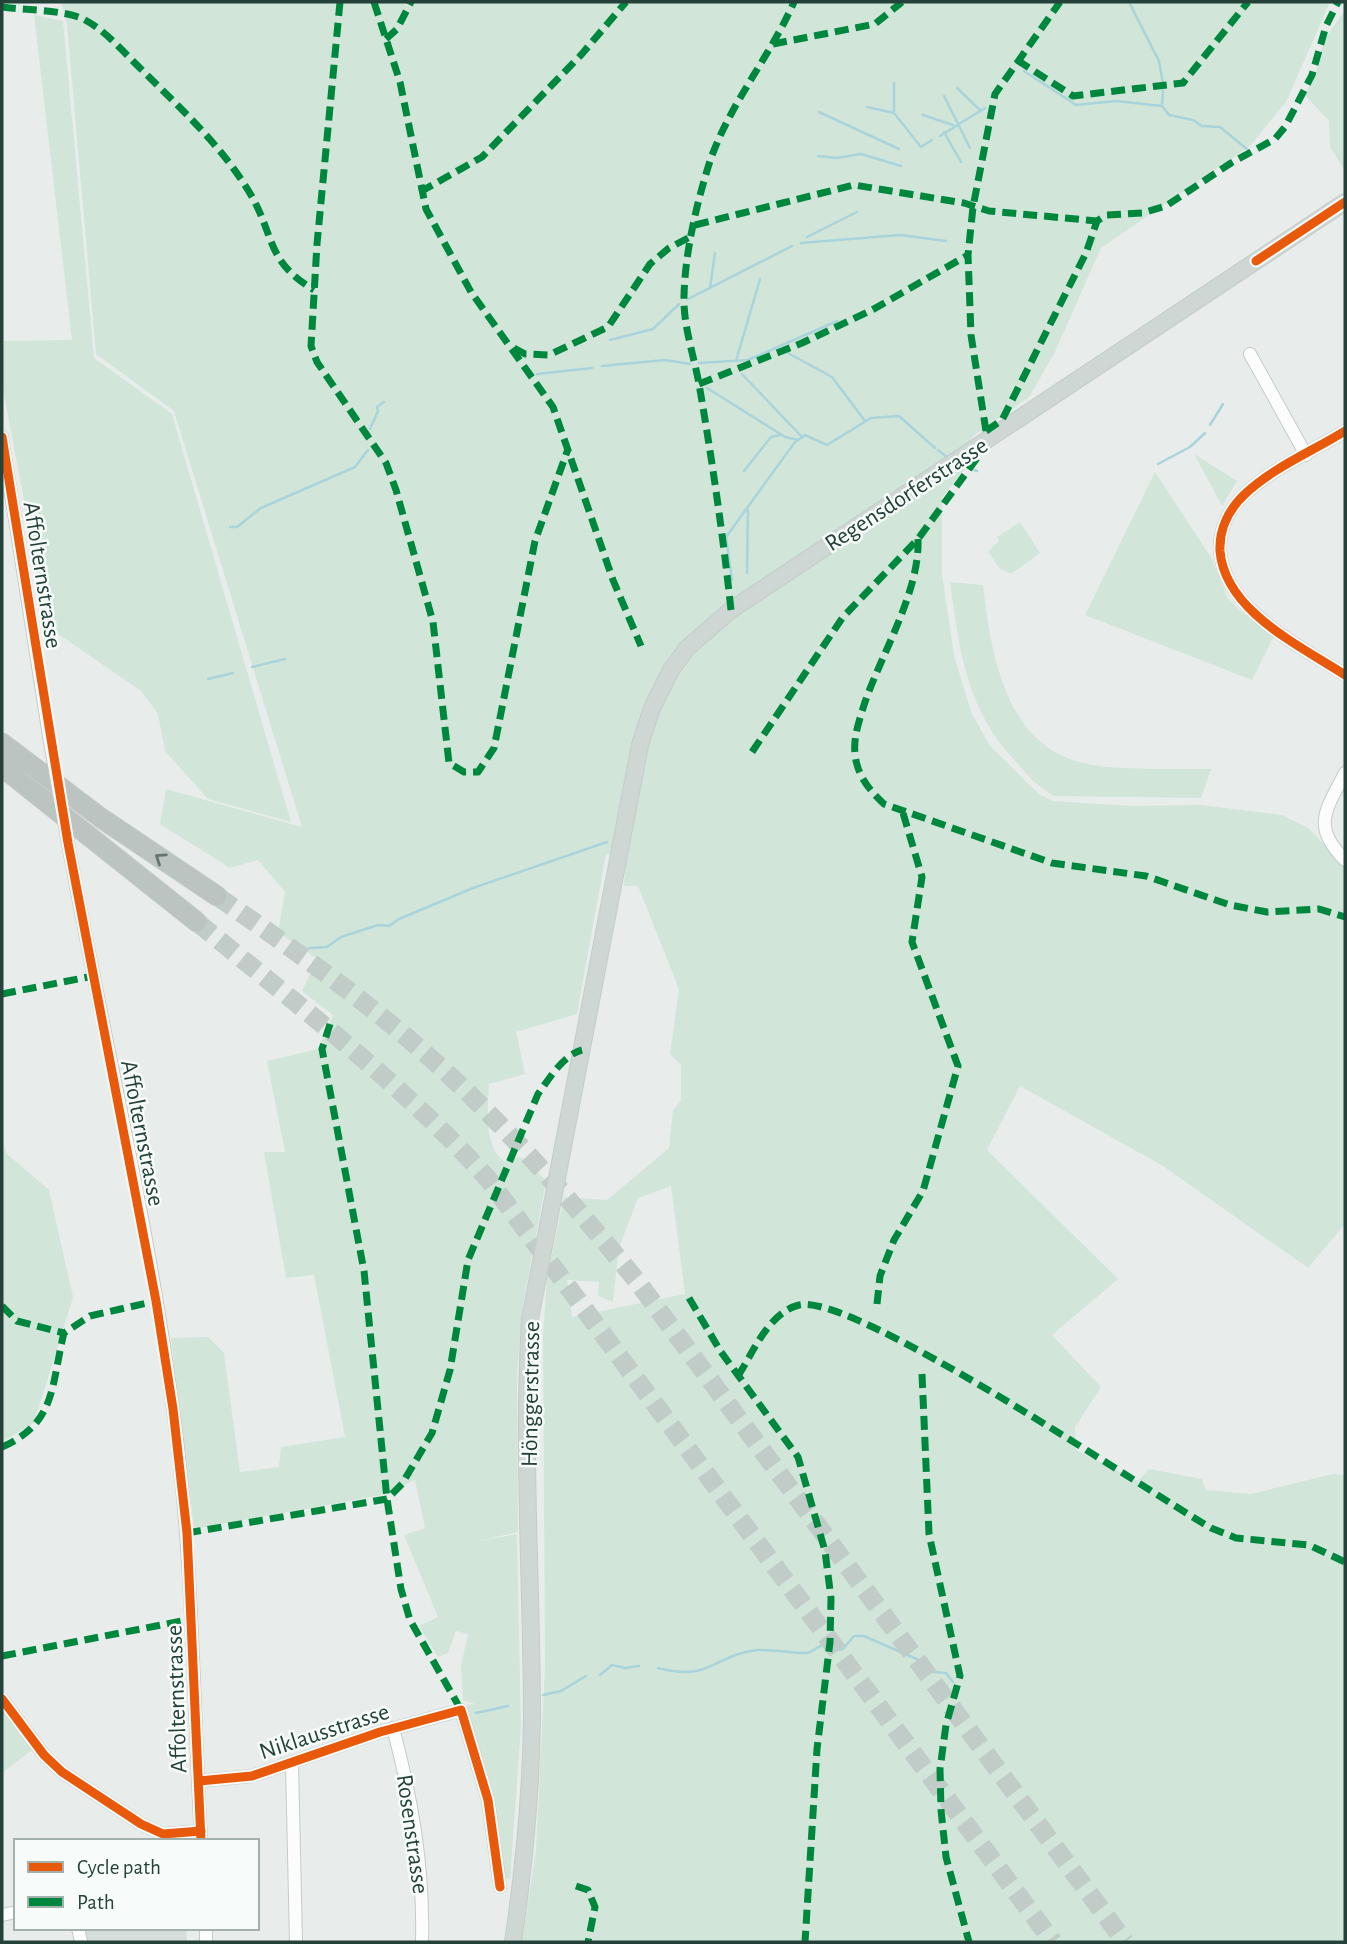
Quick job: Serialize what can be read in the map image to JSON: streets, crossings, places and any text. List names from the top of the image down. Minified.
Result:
{"streets":{"main road":["Regensdorferstrasse","Hönggerstrasse"],"street":["Affolternstrasse","Niklausstrasse","Rosenstrasse"]},"crossings":[["Regensdorferstrasse","Hönggerstrasse"],["Affolternstrasse","Niklausstrasse"],["Niklausstrasse","Rosenstrasse"]],"legend":["Cycle path","Path"]}
